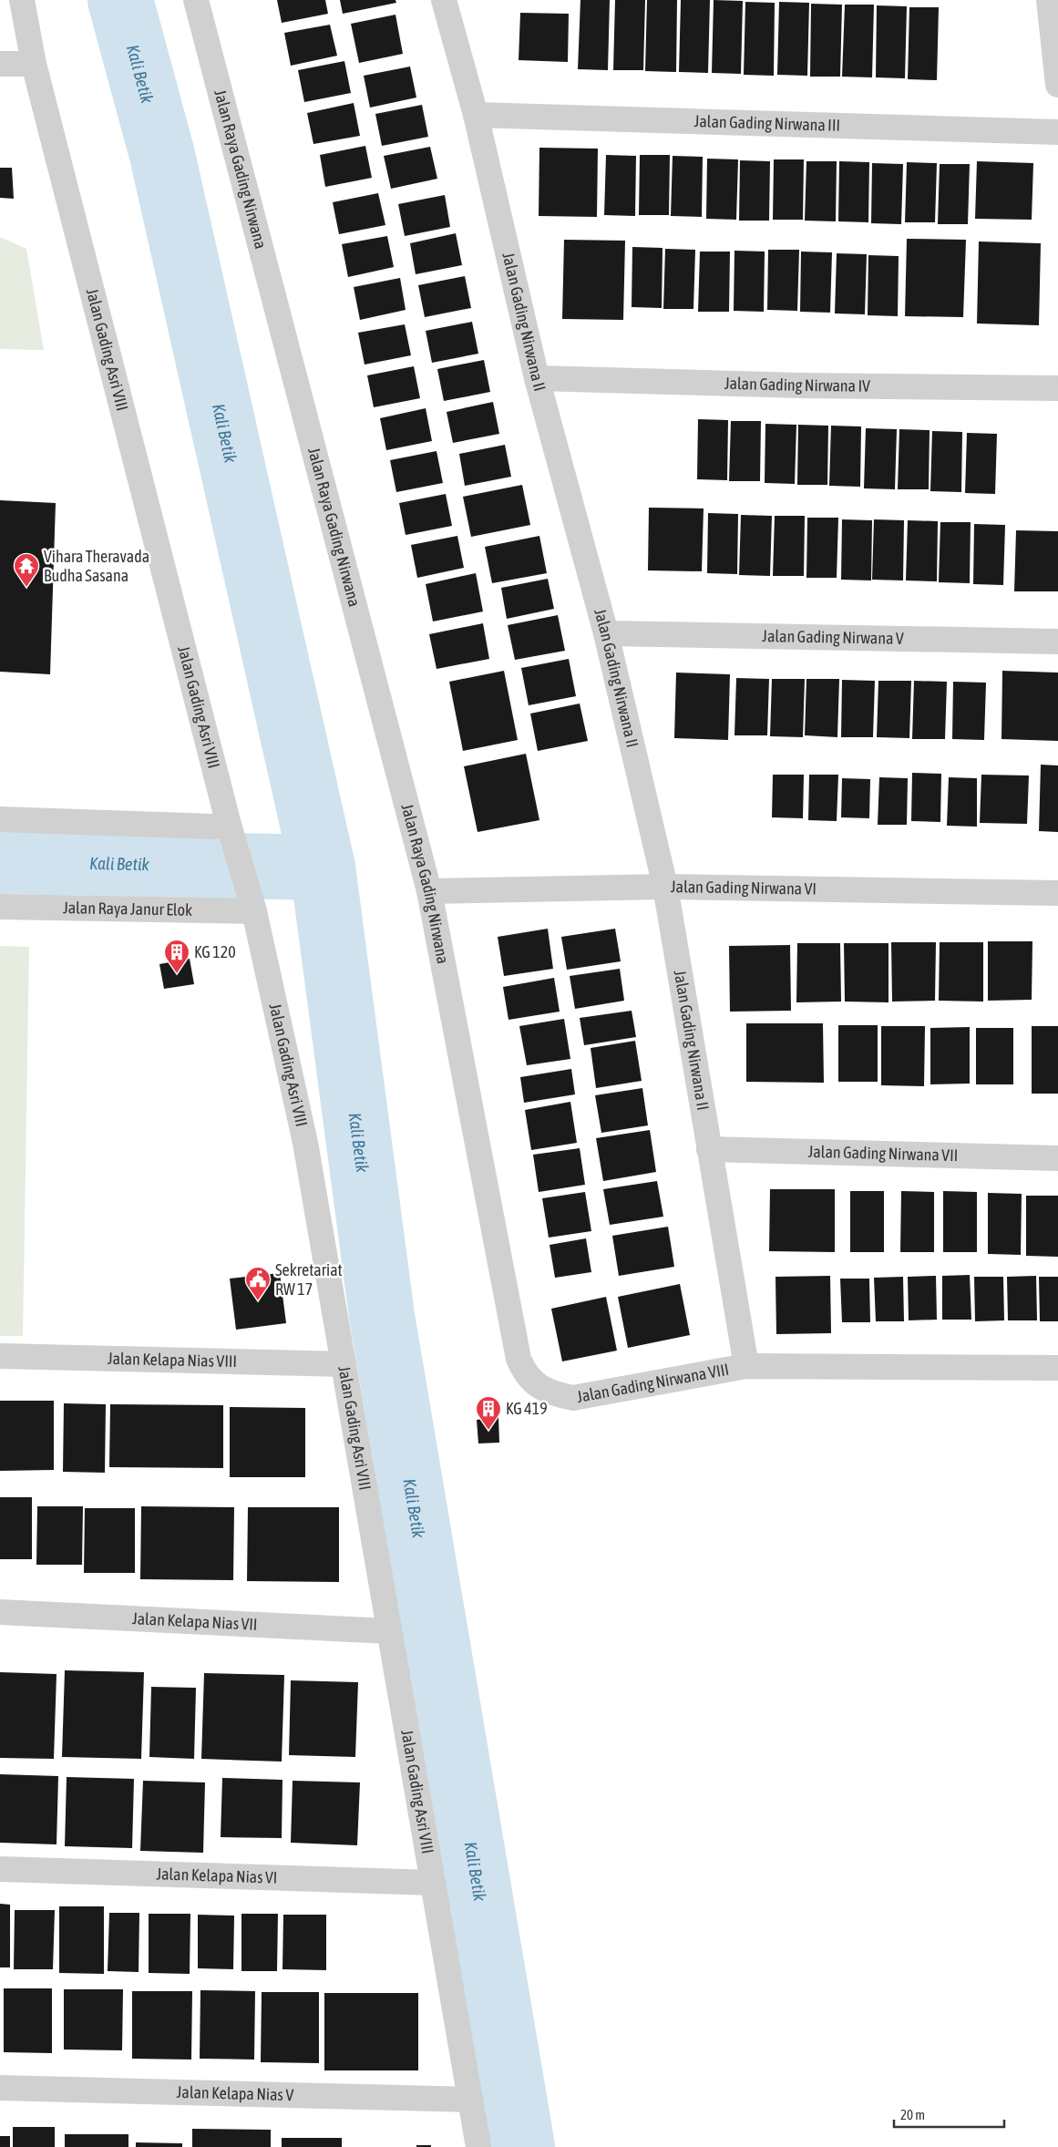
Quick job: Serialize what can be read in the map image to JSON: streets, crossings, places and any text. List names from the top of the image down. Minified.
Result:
{"streets":{"street":["Jalan Gading Nirwana III","Jalan Raya Gading Nirwana","Jalan Gading Nirwana II","Jalan Gading Asri VIII","Jalan Gading Nirwana IV","Jalan Gading Nirwana V","Jalan Gading Nirwana VI","Jalan Raya Janur Elok","Jalan Gading Nirwana VII","Jalan Kelapa Nias VIII","Jalan Gading Nirwana VIII","Jalan Kelapa Nias VII","Jalan Kelapa Nias VI","Jalan Kelapa Nias V"]},"crossings":[["Jalan Gading Nirwana III","Jalan Gading Nirwana II"],["Jalan Raya Gading Nirwana","Jalan Gading Nirwana VI"],["Jalan Raya Gading Nirwana","Jalan Gading Nirwana VIII"],["Jalan Gading Nirwana II","Jalan Gading Nirwana IV"],["Jalan Gading Nirwana II","Jalan Gading Nirwana V"],["Jalan Gading Nirwana II","Jalan Gading Nirwana VI"],["Jalan Gading Nirwana II","Jalan Gading Nirwana VII"],["Jalan Gading Nirwana II","Jalan Gading Nirwana VIII"],["Jalan Gading Asri VIII","Jalan Raya Janur Elok"],["Jalan Gading Asri VIII","Jalan Kelapa Nias VIII"],["Jalan Gading Asri VIII","Jalan Kelapa Nias VII"],["Jalan Gading Asri VIII","Jalan Kelapa Nias VI"],["Jalan Gading Asri VIII","Jalan Kelapa Nias V"]],"water":["Kali Betik"],"places":{"temple":["Vihara Theravada Budha Sasana"],"building":["KG 120","KG 419"],"public building":["Sekretariat RW 17"]},"scale_bar":"20 m"}
